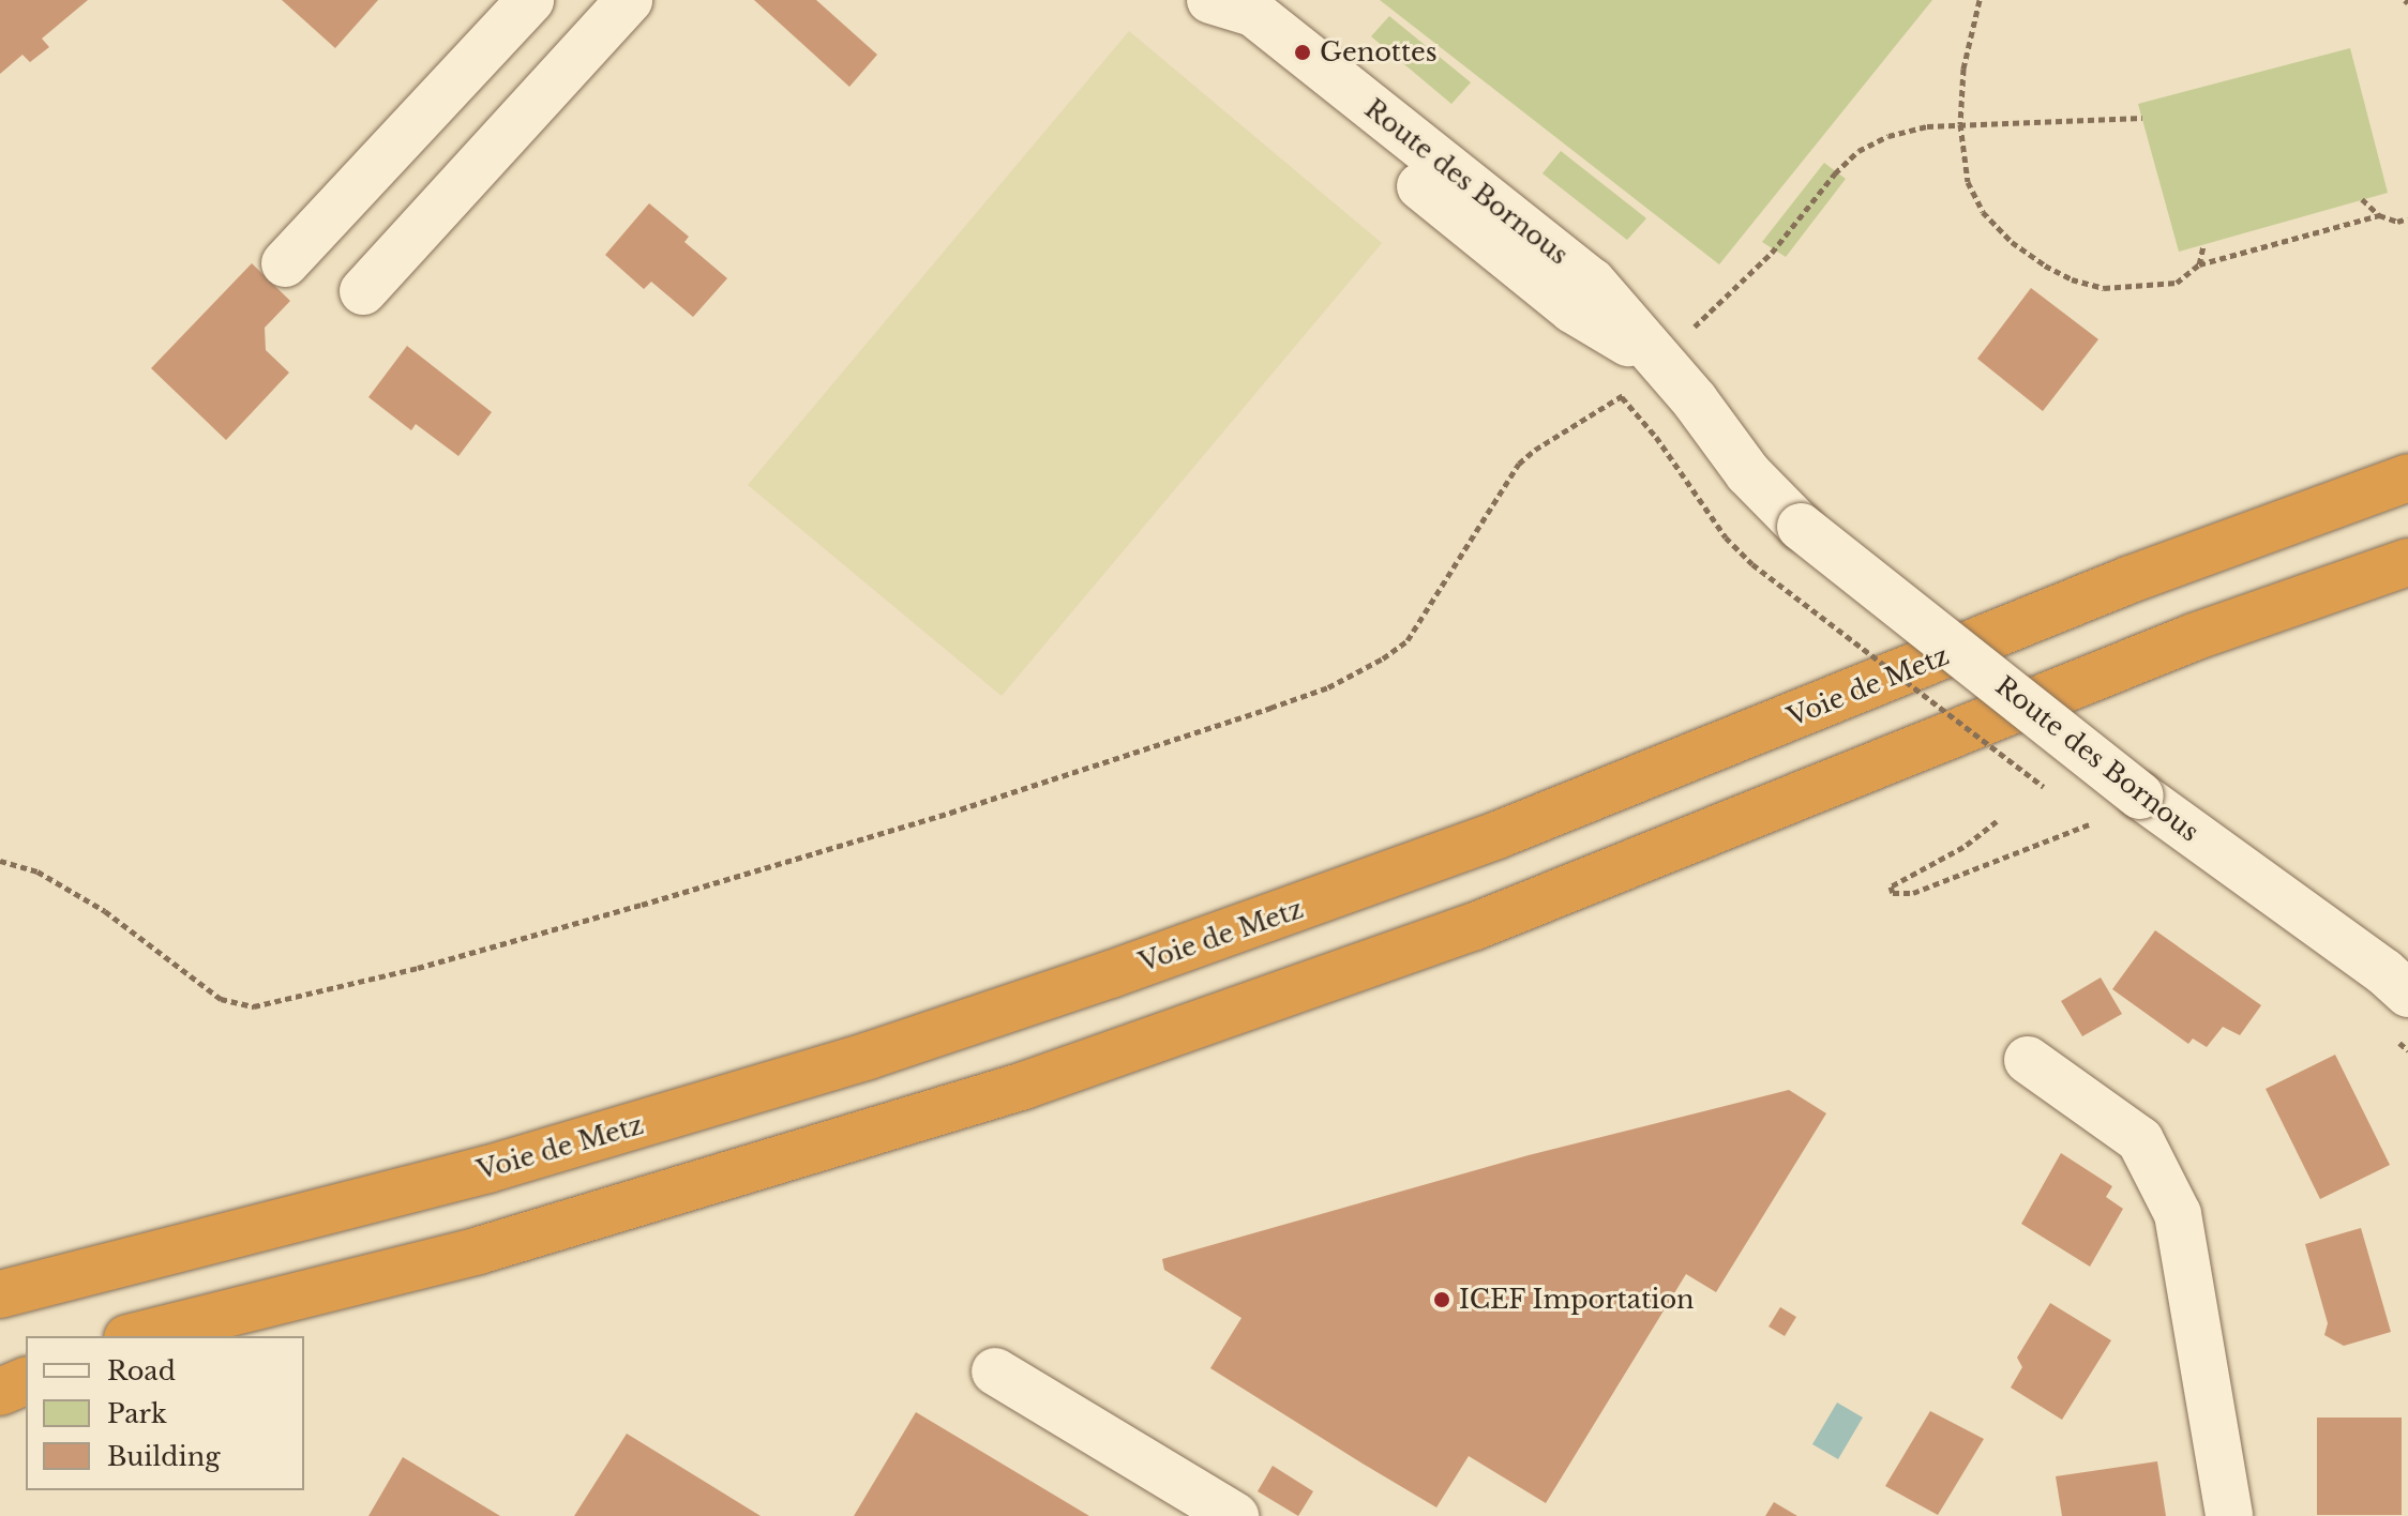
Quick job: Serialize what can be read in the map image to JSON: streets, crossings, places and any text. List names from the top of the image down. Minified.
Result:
{"streets":{"highway":["Voie de Metz"],"street":["Route des Bornous"]},"places":["Genottes","ICEF Importation"],"legend":["Road","Park","Building"]}
